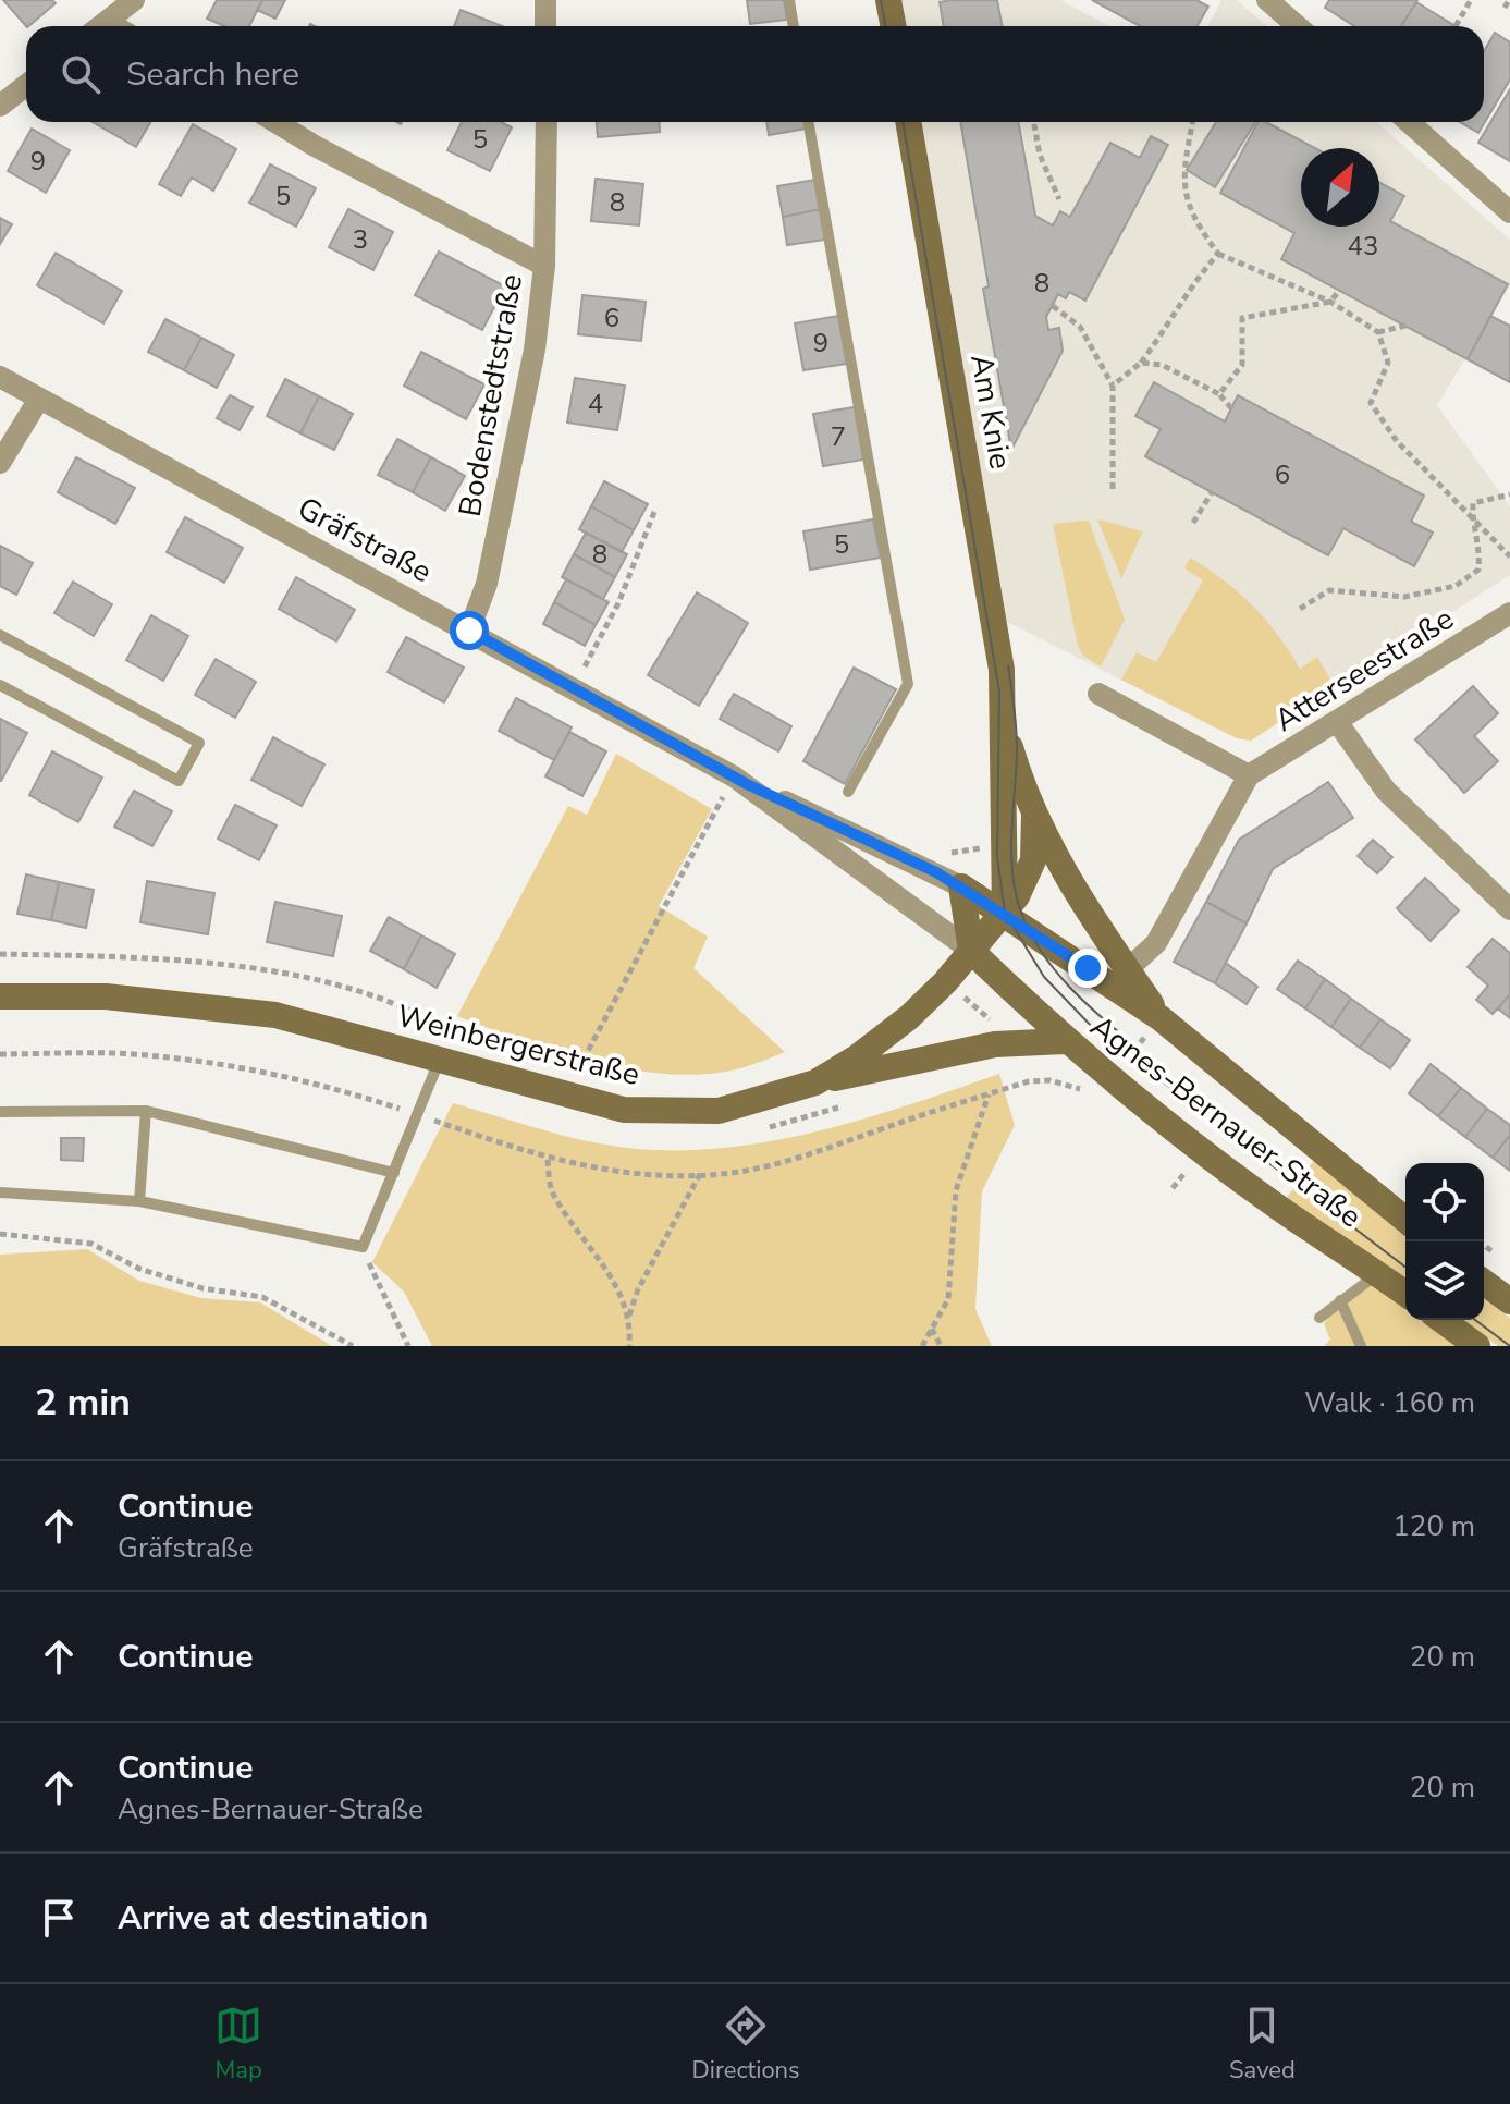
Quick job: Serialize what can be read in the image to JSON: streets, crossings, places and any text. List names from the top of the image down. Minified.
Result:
{"streets":{"main road":["Am Knie","Weinbergerstraße","Agnes-Bernauer-Straße"],"street":["Bodenstedtstraße","Gräfstraße","Atterseestraße"]},"crossings":[["Bodenstedtstraße","Gräfstraße"],["Am Knie","Weinbergerstraße"],["Am Knie","Agnes-Bernauer-Straße"],["Gräfstraße","Weinbergerstraße"],["Gräfstraße","Agnes-Bernauer-Straße"],["Weinbergerstraße","Agnes-Bernauer-Straße"]],"house_numbers":["5","9","5","8","3","43","8","6","9","4","7","6","5","8"],"north":"top right","page":{"search":"Search here","heading":["2 min","Walk · 160 m"],"list":[["Continue","Gräfstraße","120 m"],["Continue","20 m"],["Continue","Agnes-Bernauer-Straße","20 m"],"Arrive at destination"],"nav":["Map","Directions","Saved"]}}
